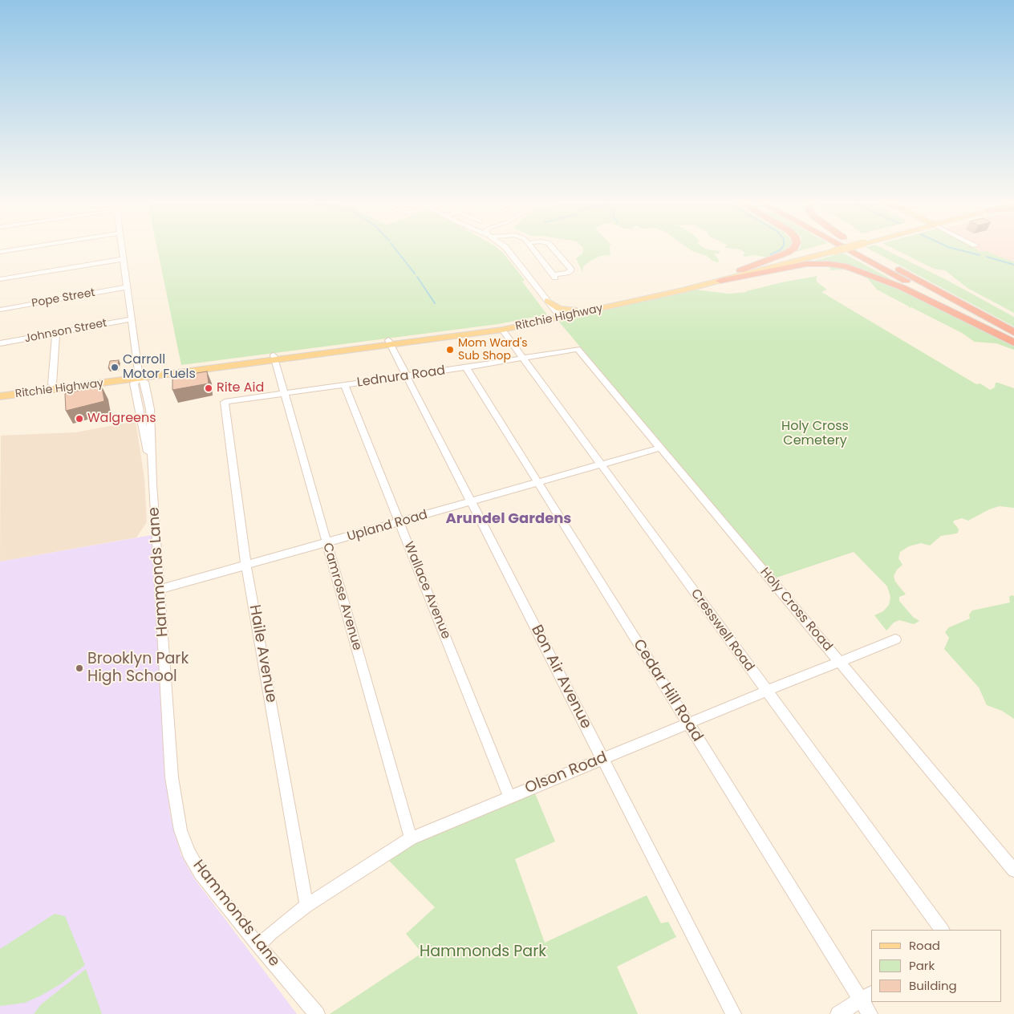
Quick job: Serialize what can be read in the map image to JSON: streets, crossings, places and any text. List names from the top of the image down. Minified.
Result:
{"streets":{"main road":["Ritchie Highway"],"street":["Pope Street","Johnson Street","Lednura Road","Upland Road","Hammonds Lane","Wallace Avenue","Camrose Avenue","Holy Cross Road","Cresswell Road","Haile Avenue","Bon Air Avenue","Cedar Hill Road","Olson Road"]},"crossings":[["Ritchie Highway","Hammonds Lane"],["Ritchie Highway","Camrose Avenue"],["Ritchie Highway","Cresswell Road"],["Ritchie Highway","Bon Air Avenue"],["Lednura Road","Wallace Avenue"],["Lednura Road","Camrose Avenue"],["Lednura Road","Holy Cross Road"],["Lednura Road","Cresswell Road"],["Lednura Road","Haile Avenue"],["Lednura Road","Bon Air Avenue"],["Lednura Road","Cedar Hill Road"],["Upland Road","Hammonds Lane"],["Upland Road","Wallace Avenue"],["Upland Road","Camrose Avenue"],["Upland Road","Holy Cross Road"],["Upland Road","Cresswell Road"],["Upland Road","Haile Avenue"],["Upland Road","Bon Air Avenue"],["Upland Road","Cedar Hill Road"],["Hammonds Lane","Olson Road"],["Wallace Avenue","Olson Road"],["Camrose Avenue","Olson Road"],["Holy Cross Road","Olson Road"],["Cresswell Road","Olson Road"],["Haile Avenue","Olson Road"],["Bon Air Avenue","Olson Road"],["Cedar Hill Road","Olson Road"]],"districts":["Arundel Gardens"],"parks":["Holy Cross Cemetery","Hammonds Park"],"places":["Mom Ward's Sub Shop","Carroll Motor Fuels","Rite Aid","Walgreens","Brooklyn Park High School"],"legend":["Road","Park","Building"]}
